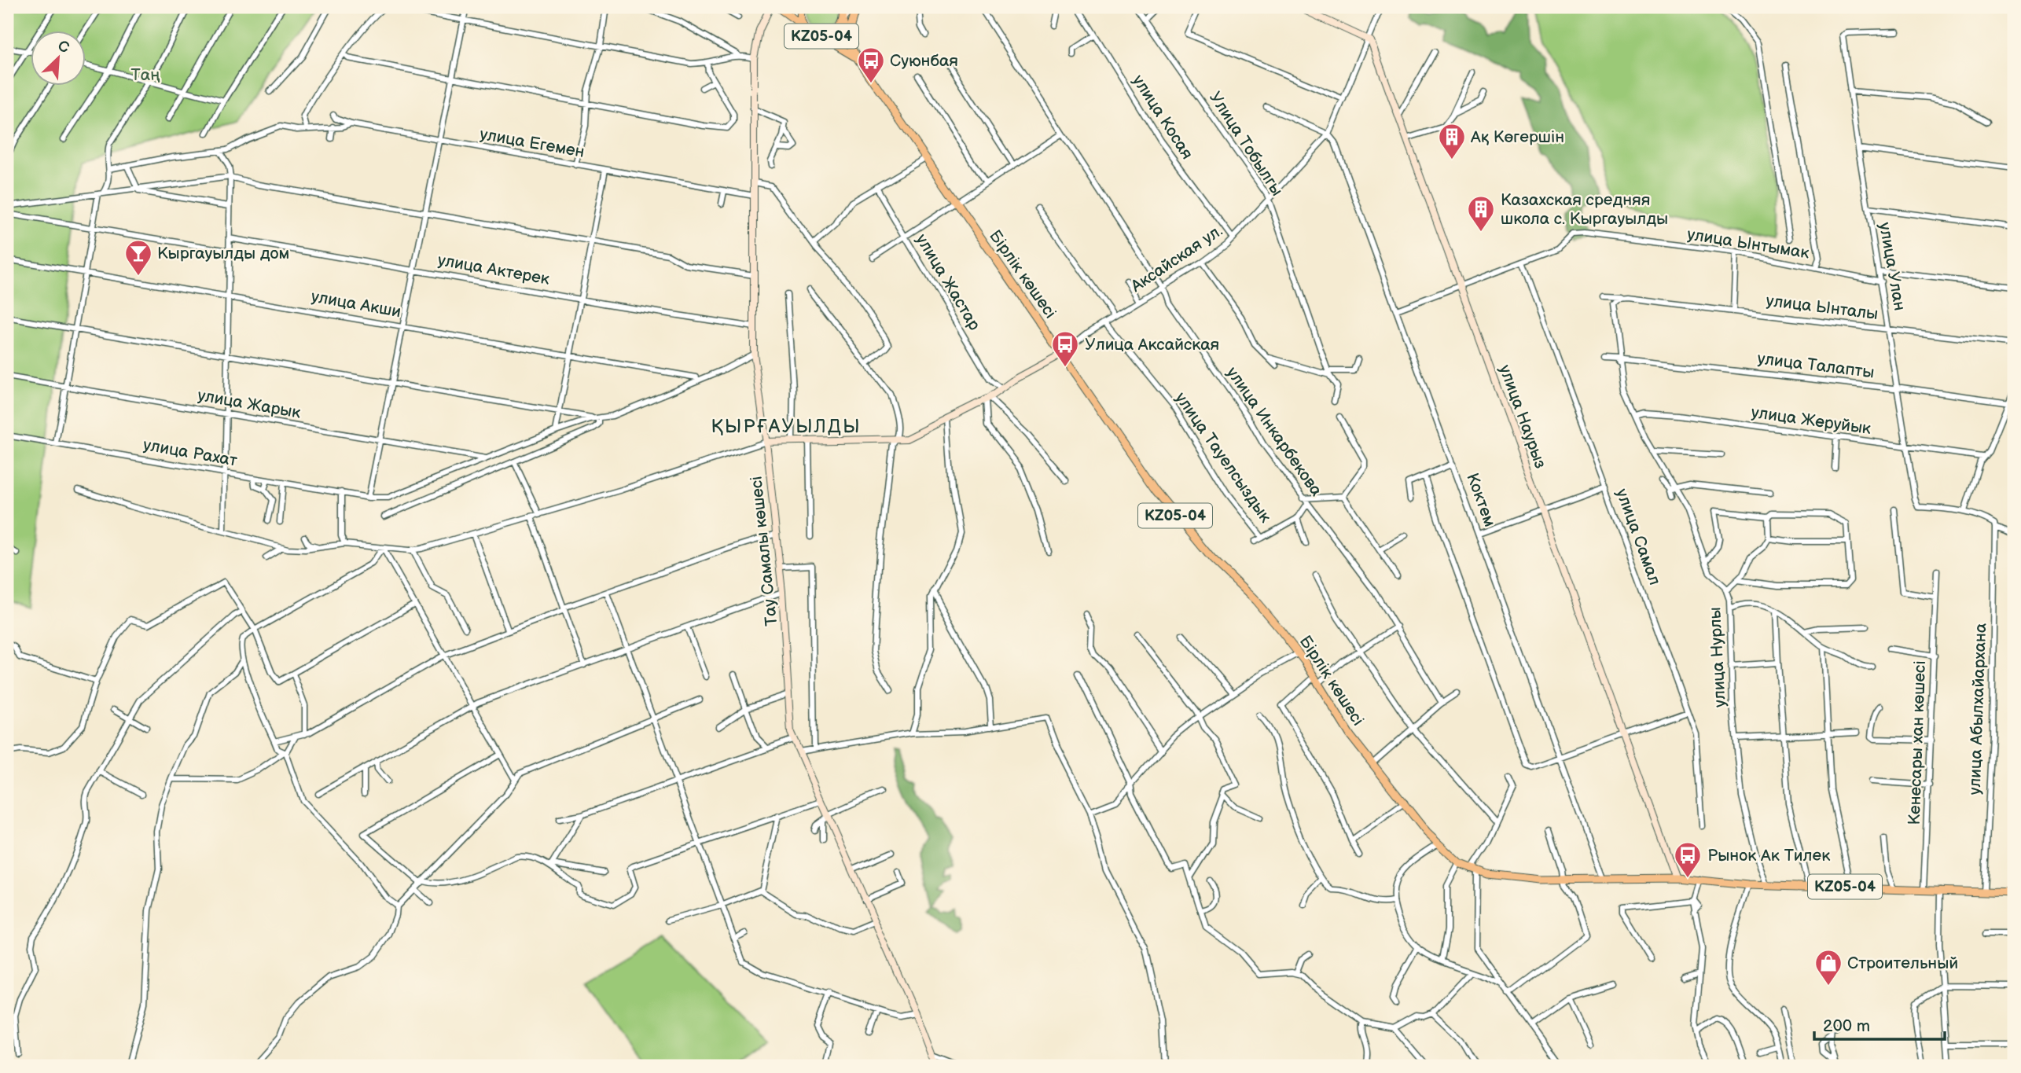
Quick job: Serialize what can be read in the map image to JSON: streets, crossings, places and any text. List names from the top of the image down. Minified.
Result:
{"streets":{"main road":["KZ05-04","Бірлік көшесі"],"street":["улица Косая","улица Егемен","Улица Тобылгы","улица Ынтымак","Аксайская ул.","улица Улан","улица Актерек","улица Жастар","улица Акши","улица Ынталы","улица Талапты","улица Жарык","улица Наурыз","улица Жеруйык","улица Инкарбекова","улица Рахат","улица Тауелсыздык","Коктем","улица Самал","Тау Самалы көшесі","улица Нурлы","улица Абылхайархана","Кенесары хан көшесі"]},"crossings":[["KZ05-04","Бірлік көшесі"],["улица Косая","Аксайская ул."],["улица Егемен","Тау Самалы көшесі"],["Улица Тобылгы","Аксайская ул."],["улица Ынтымак","улица Улан"],["улица Ынтымак","улица Наурыз"],["улица Ынтымак","Коктем"],["улица Ынтымак","улица Самал"],["Аксайская ул.","Бірлік көшесі"],["Аксайская ул.","улица Жастар"],["Аксайская ул.","улица Наурыз"],["Аксайская ул.","улица Инкарбекова"],["Аксайская ул.","улица Тауелсыздык"],["Аксайская ул.","Коктем"],["Аксайская ул.","Тау Самалы көшесі"],["улица Улан","улица Ынталы"],["улица Улан","улица Талапты"],["улица Улан","улица Жеруйык"],["улица Актерек","Тау Самалы көшесі"],["Бірлік көшесі","улица Наурыз"],["Бірлік көшесі","Коктем"],["Бірлік көшесі","улица Нурлы"],["Бірлік көшесі","улица Абылхайархана"],["Бірлік көшесі","Кенесары хан көшесі"],["улица Акши","улица Рахат"],["улица Ынталы","улица Нурлы"],["улица Талапты","улица Нурлы"],["улица Жарык","улица Рахат"],["улица Жеруйык","улица Нурлы"],["улица Инкарбекова","улица Тауелсыздык"],["улица Рахат","Тау Самалы көшесі"]],"districts":["ҚЫРҒАУЫЛДЫ"],"parks":["Таң"],"places":{"bus stop":["Суюнбая","Улица Аксайская","Рынок Ак Тилек"],"building":["Ақ Көгершін","Казахская средняя школа с. Кыргауылды"],"bar":["Кыргауылды дом"],"shop":["Строительный"]},"scale_bar":"200 m","north":"top right"}
